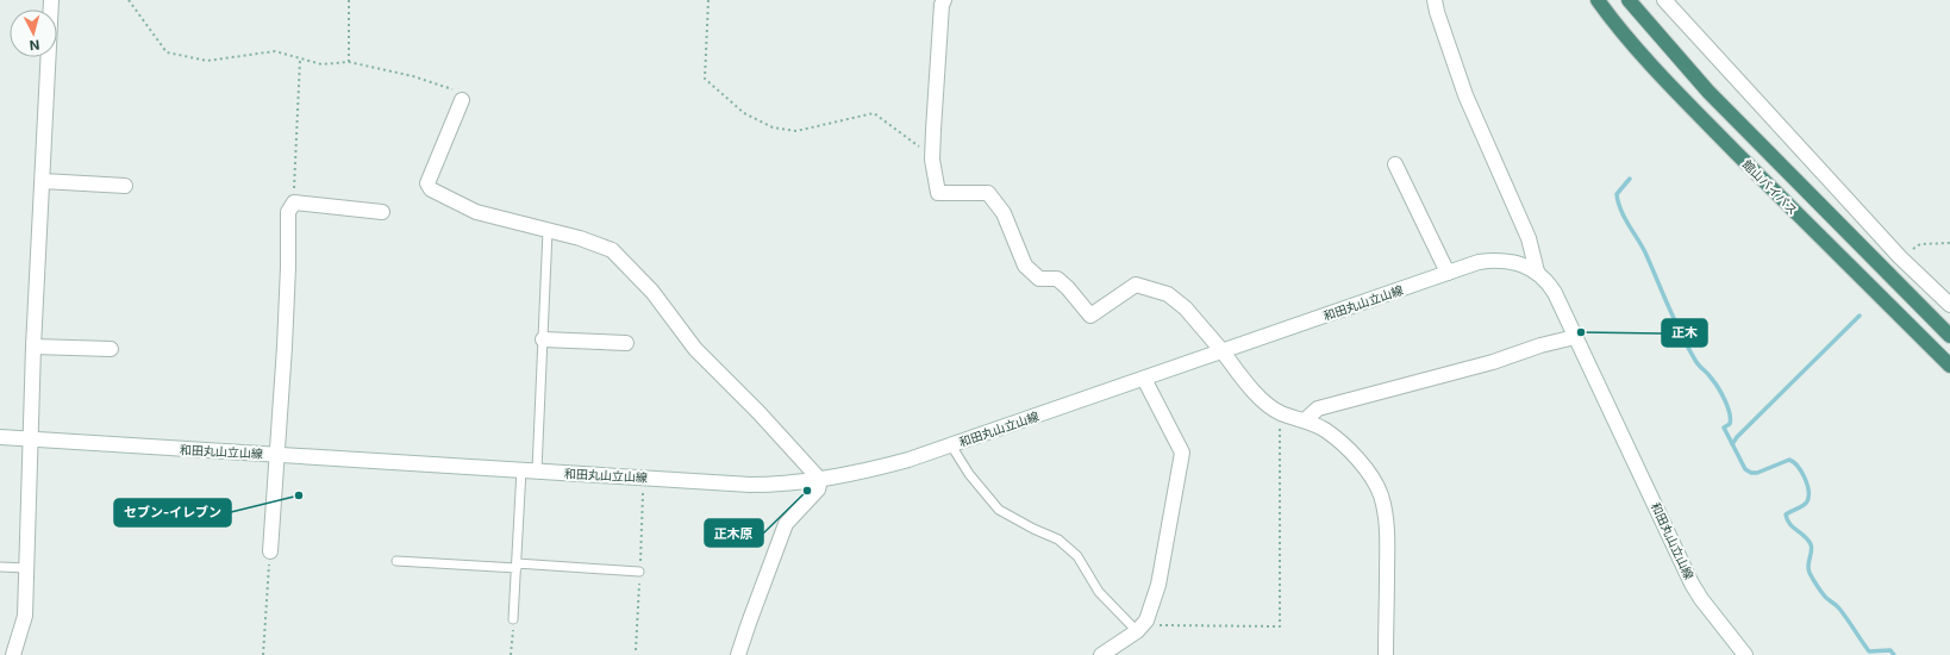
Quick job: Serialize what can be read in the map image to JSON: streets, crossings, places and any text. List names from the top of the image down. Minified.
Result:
{"streets":{"highway":["館山バイパス"],"street":["和田丸山立山線"]},"places":["正木","正木原","セブン-イレブン"],"north":"bottom"}
